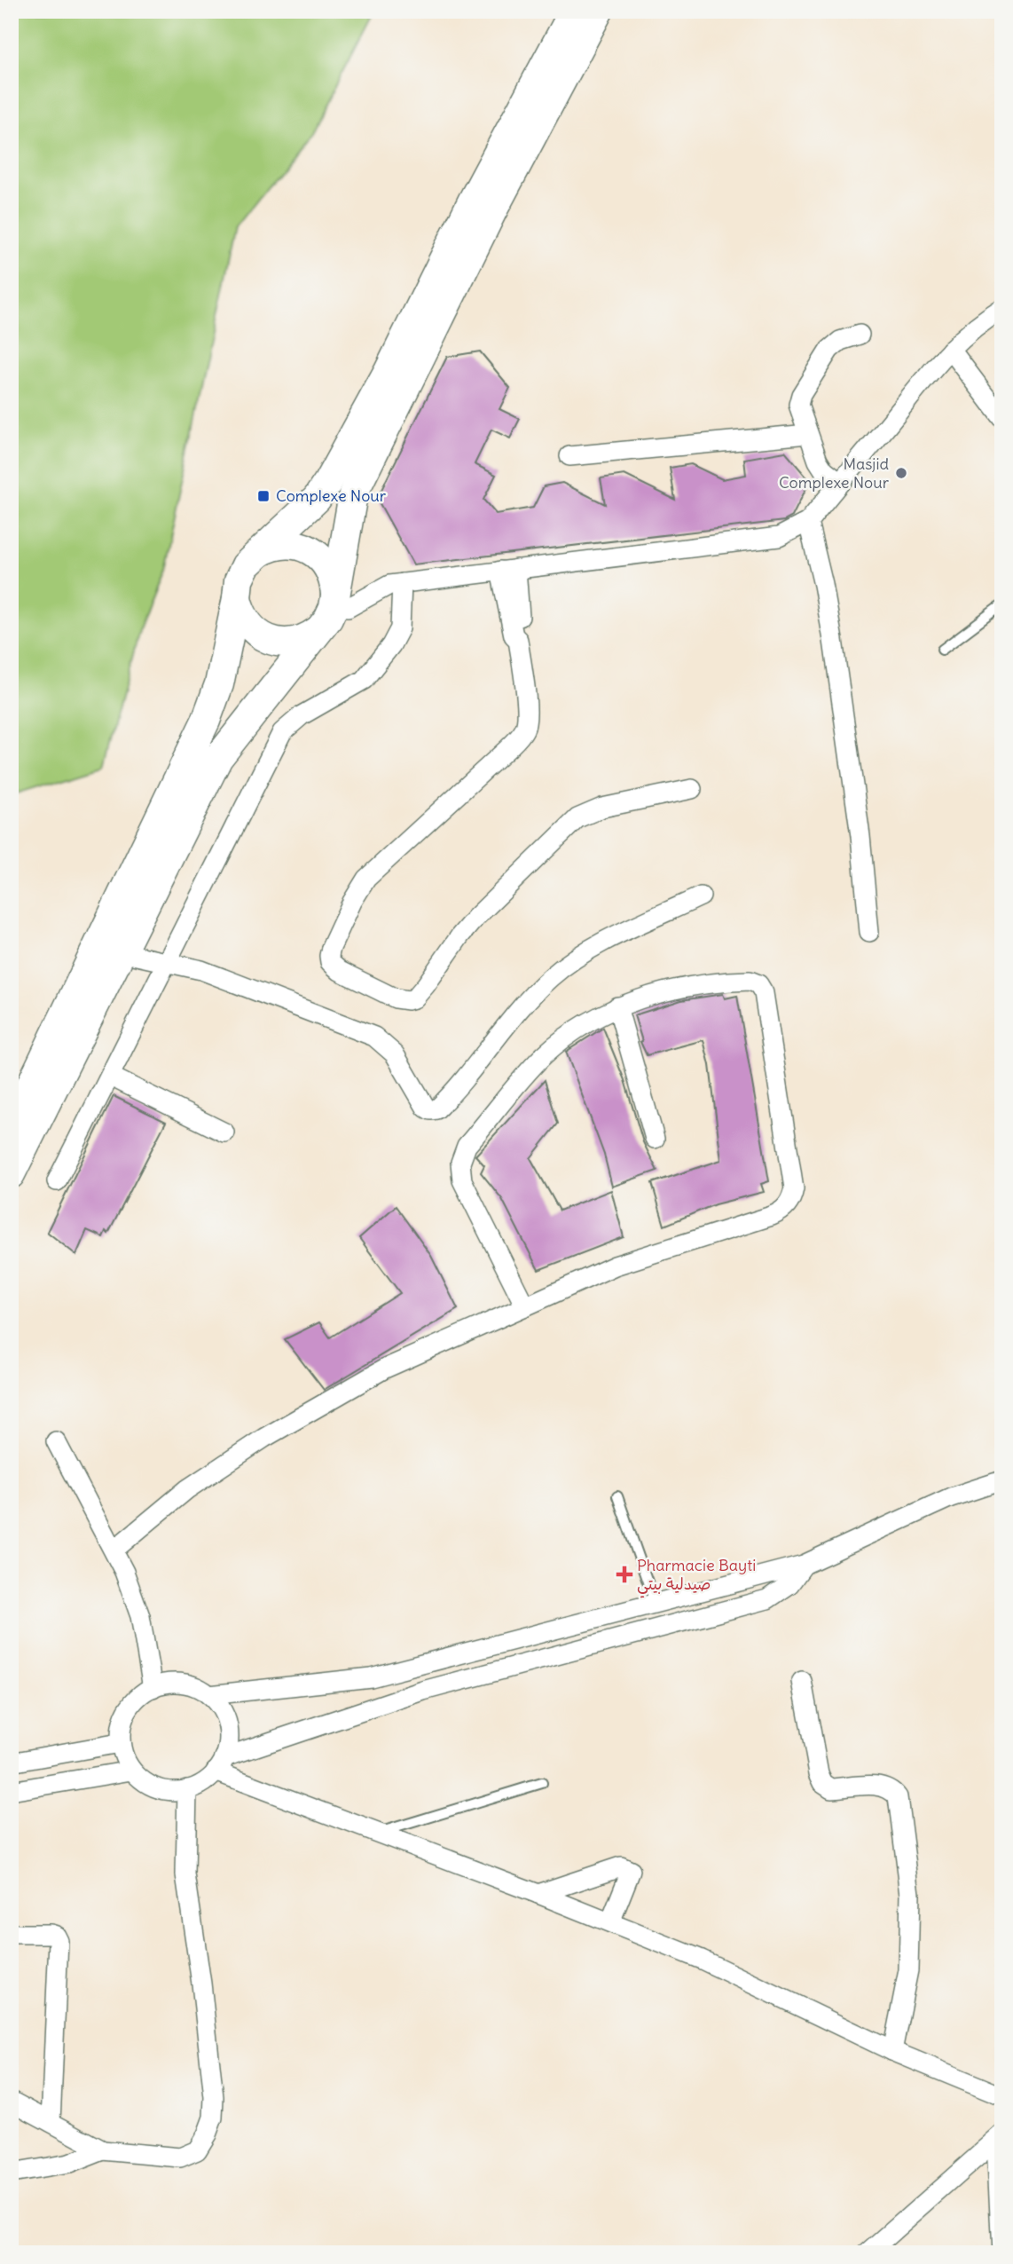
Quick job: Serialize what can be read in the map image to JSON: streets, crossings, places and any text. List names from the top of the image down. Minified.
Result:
{"places":{"other":["Masjid Complexe Nour"],"transit":["Complexe Nour"],"health":["Pharmacie Bayti صيدلية بيتي"]}}
